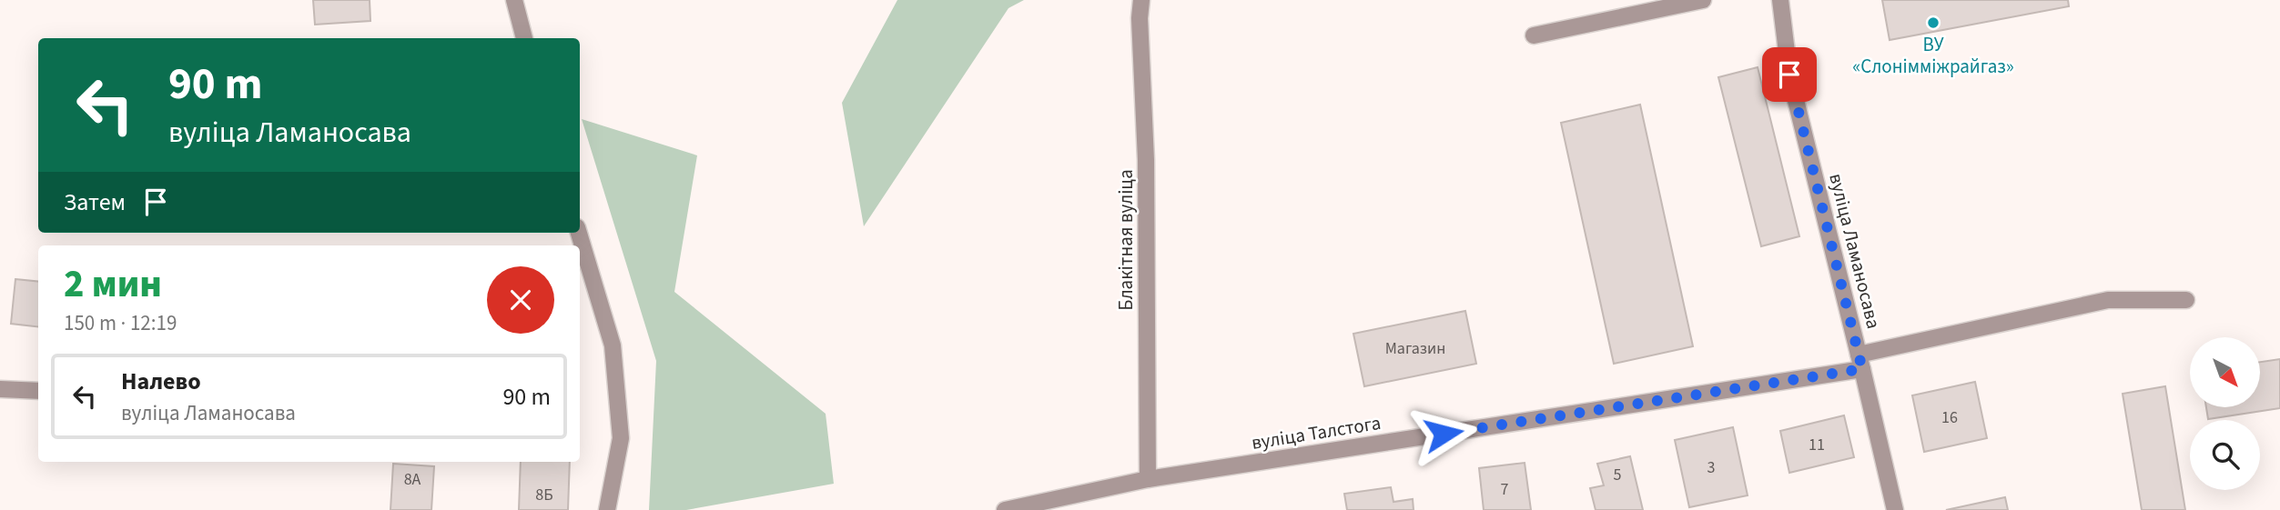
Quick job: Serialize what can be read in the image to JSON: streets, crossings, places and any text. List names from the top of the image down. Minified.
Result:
{"streets":{"street":["Блакітная вуліца","вуліца Ламаносава","вуліца Талстога"]},"crossings":[["Блакітная вуліца","вуліца Талстога"],["вуліца Ламаносава","вуліца Талстога"]],"places":["ВУ «Слонімміжрайгаз»"],"house_numbers":["Магазин","16","11","3","5","8А","7","8Б"],"north":"bottom right","page":{"turn":["90 m","вуліца Ламаносава"],"then":"Затем","heading":["2 мин","150 m · 12:19"],"list":[{"name":"Налево","note":"вуліца Ламаносава","value":"90 m"}]}}
